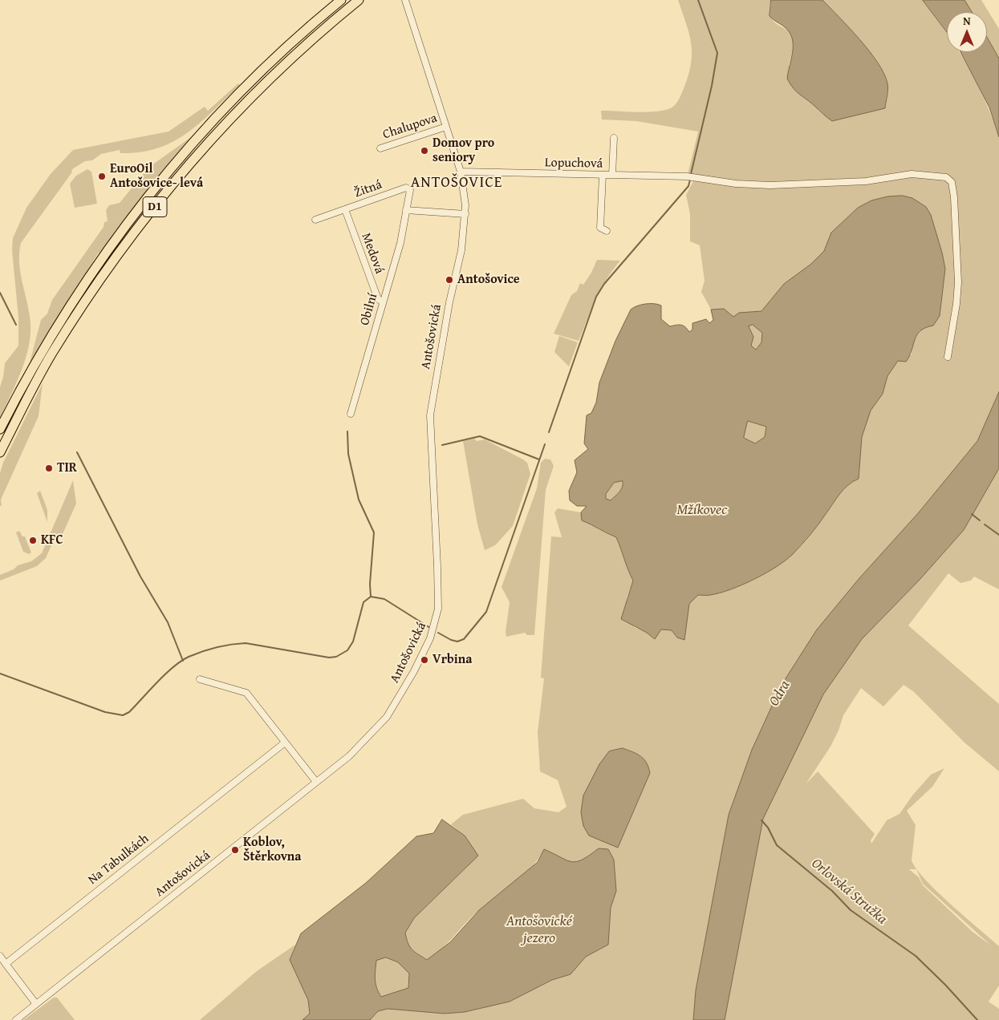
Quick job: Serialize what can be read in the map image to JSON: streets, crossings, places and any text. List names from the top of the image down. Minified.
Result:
{"streets":{"highway":["D1"],"street":["Chalupova","Lopuchová","Žitná","Medová","Obilní","Antošovická","Na Tabulkách"]},"crossings":[["Chalupova","Antošovická"],["Lopuchová","Antošovická"],["Žitná","Medová"],["Žitná","Obilní"],["Medová","Obilní"]],"districts":["ANTOŠOVICE"],"water":["Mžíkovec","Odra","Orlovská Stružka","Antošovické jezero"],"places":["Domov pro seniory","EuroOil Antošovice- levá","Antošovice","TIR","KFC","Vrbina","Koblov, Štěrkovna"],"north":"top"}
